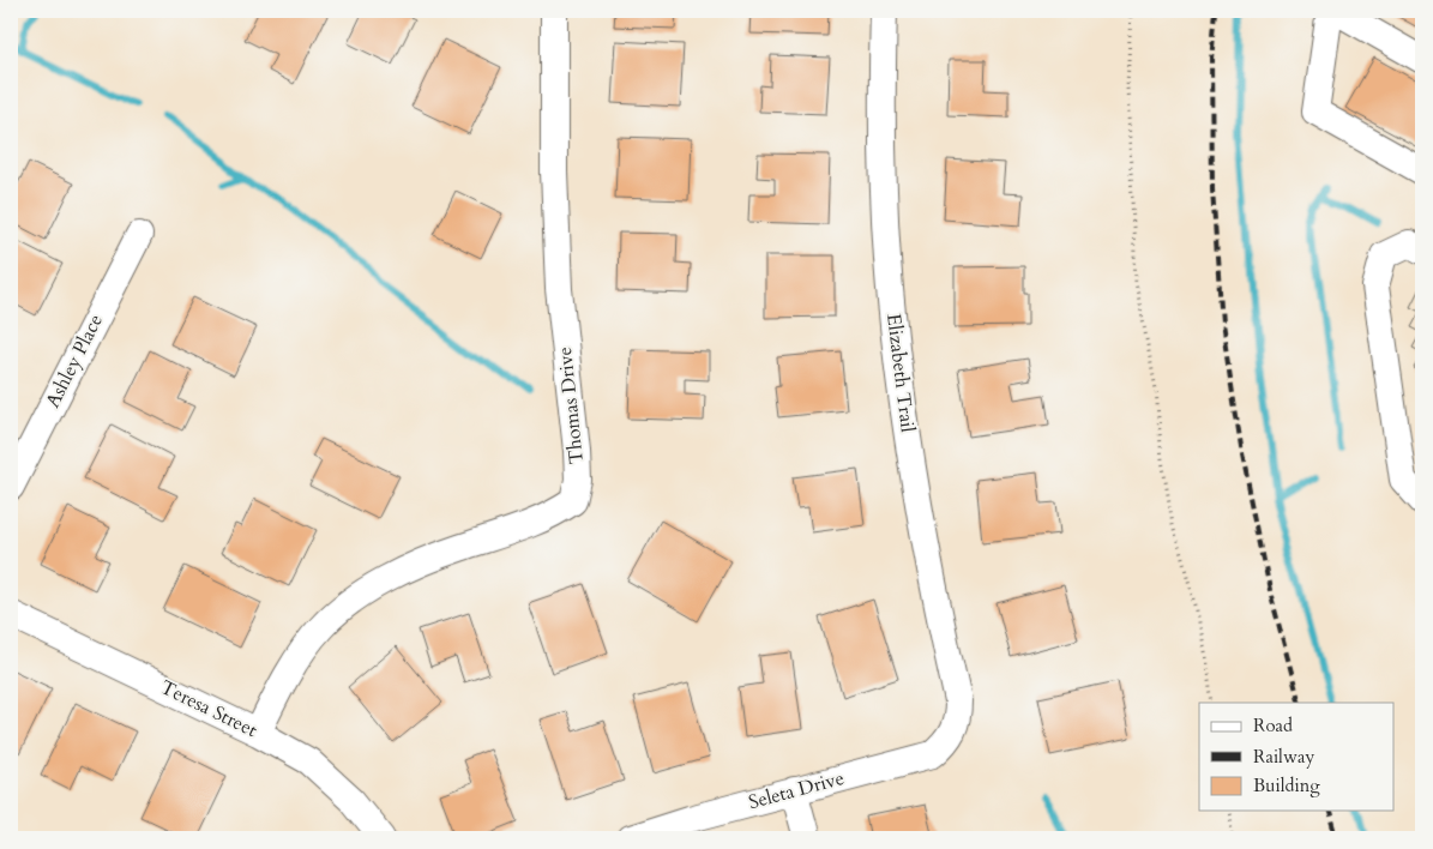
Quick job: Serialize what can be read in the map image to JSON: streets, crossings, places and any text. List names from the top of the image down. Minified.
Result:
{"streets":{"street":["Ashley Place","Elizabeth Trail","Thomas Drive","Teresa Street","Seleta Drive"]},"crossings":[["Elizabeth Trail","Seleta Drive"],["Thomas Drive","Teresa Street"]],"legend":["Road","Railway","Building"]}
